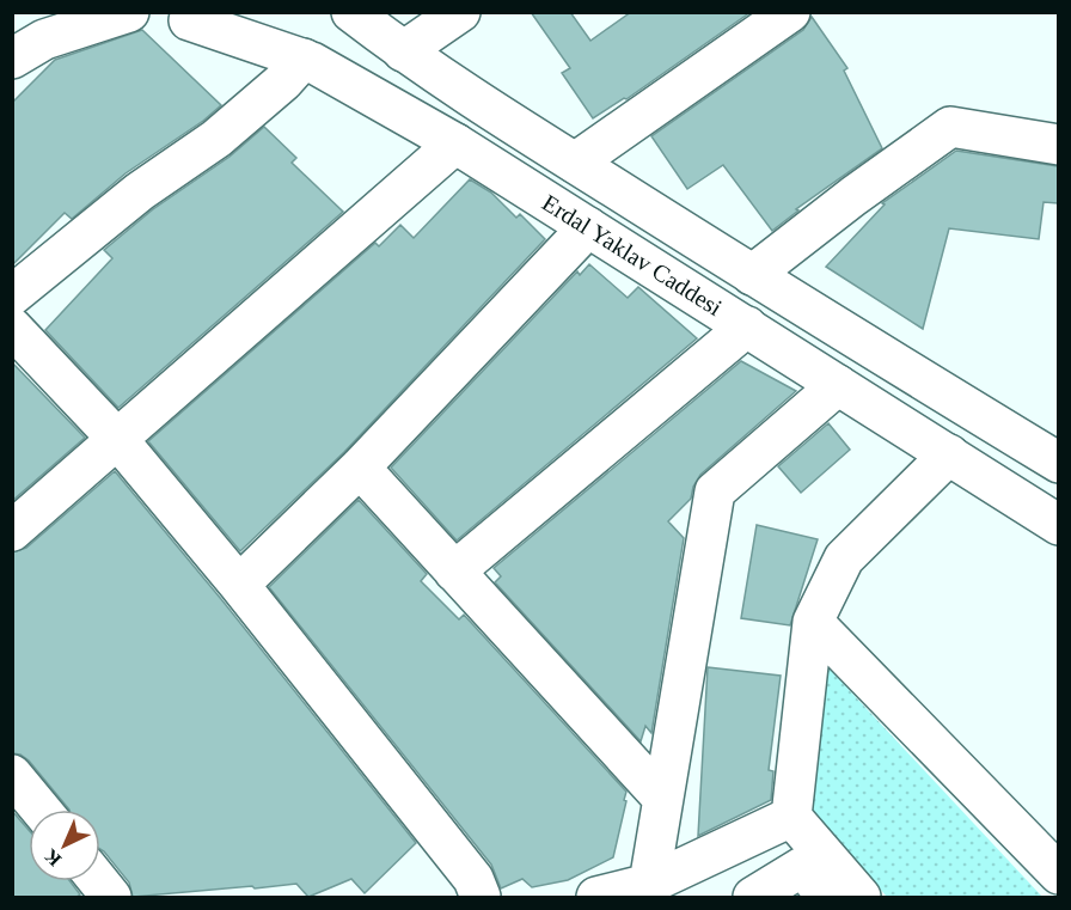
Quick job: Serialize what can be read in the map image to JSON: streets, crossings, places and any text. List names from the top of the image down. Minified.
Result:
{"streets":{"street":["Erdal Yaklav Caddesi"]},"north":"bottom left"}
